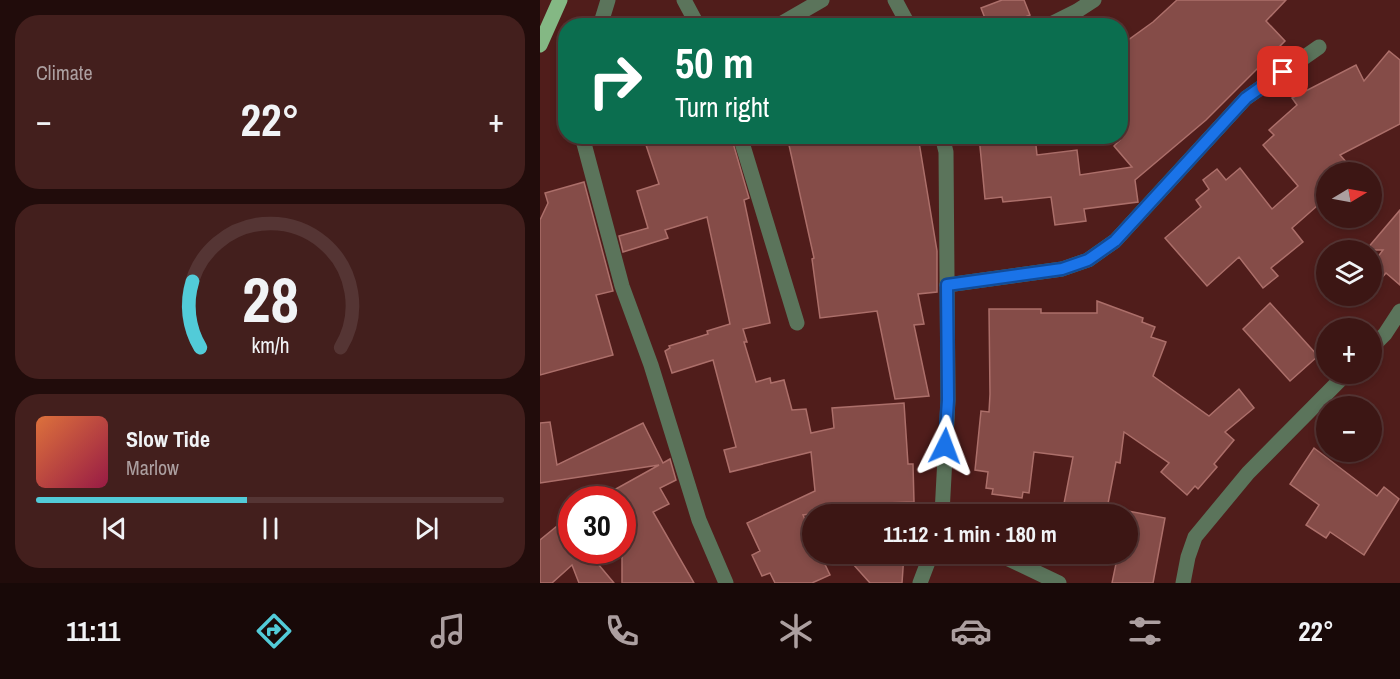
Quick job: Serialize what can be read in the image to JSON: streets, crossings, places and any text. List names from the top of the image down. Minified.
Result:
{"north":"right","page":{"tile":"Climate","turn":["50 m","Turn right"],"heat":["−","22°","+"],"map_buttons":["+","−"],"song":["Slow Tide","Marlow"],"limit":"30","trip":"11:12 · 1 min · 180 m","tabs":["11:11","22°"],"gauge":["28","km/h"]}}
